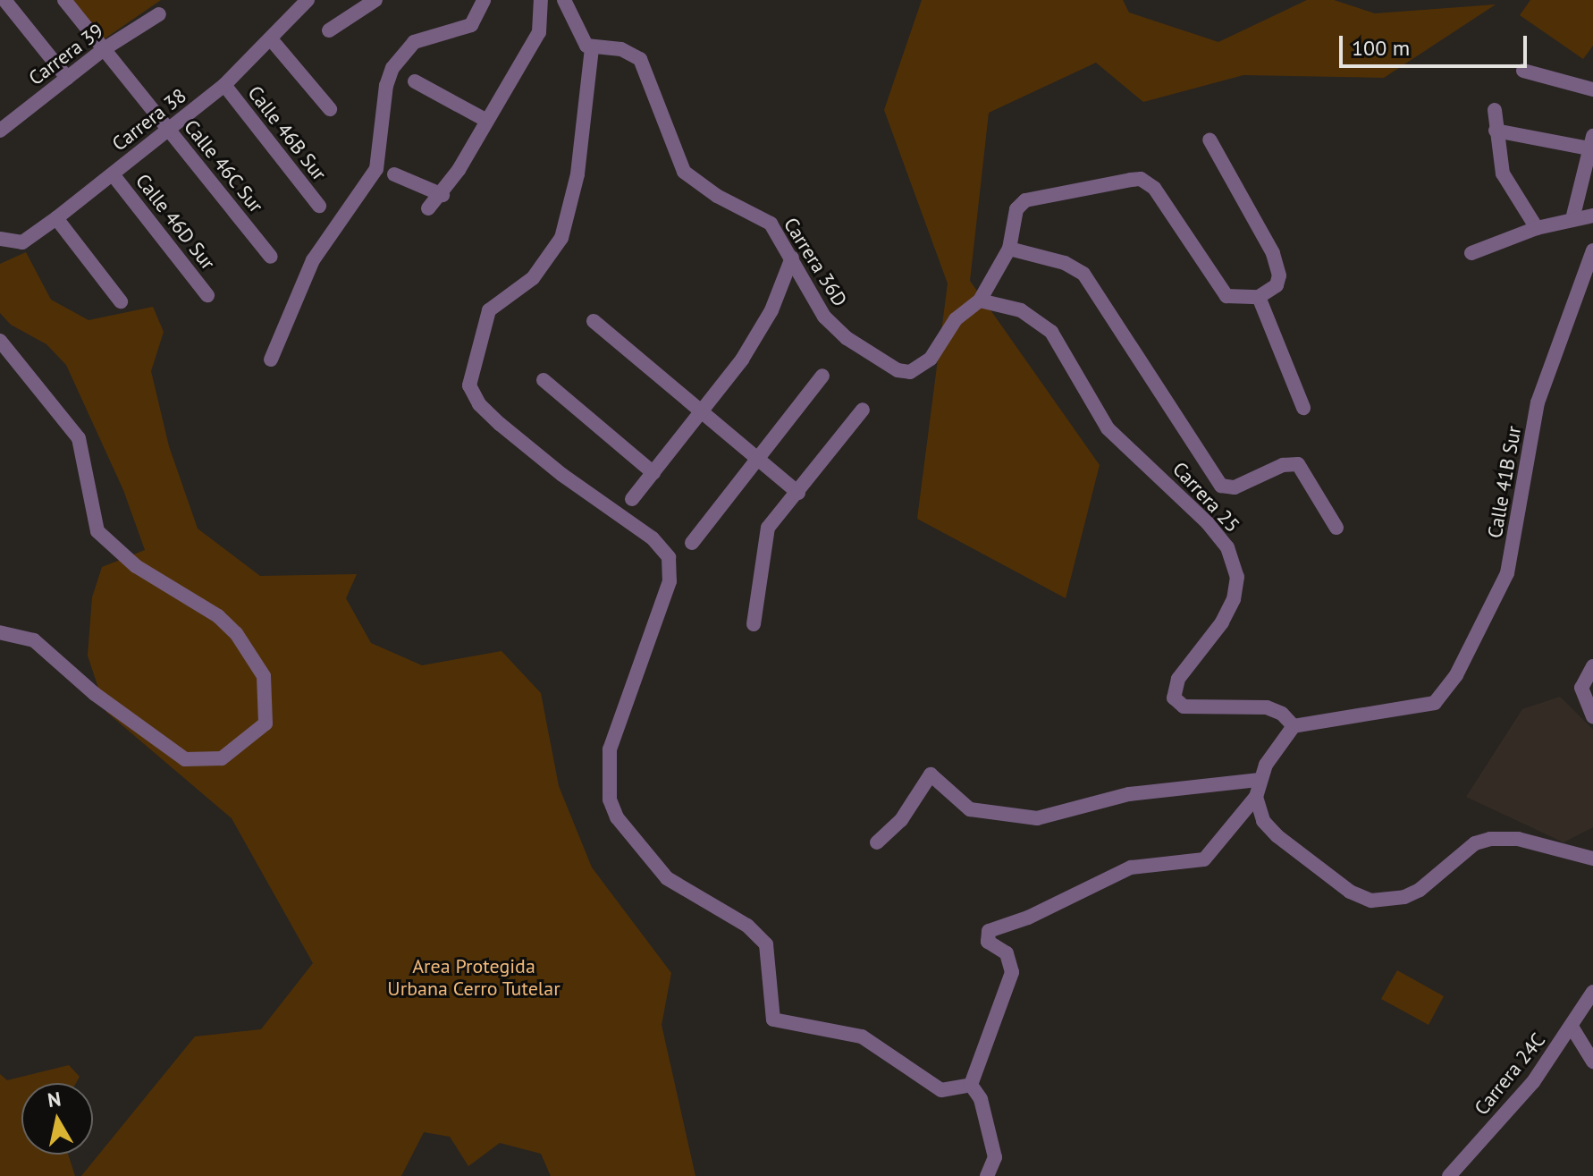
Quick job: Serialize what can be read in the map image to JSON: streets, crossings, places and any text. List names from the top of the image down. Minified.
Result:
{"streets":{"street":["Carrera 39","Carrera 38","Calle 46B Sur","Calle 46C Sur","Calle 46D Sur","Carrera 36D","Calle 41B Sur","Carrera 25","Carrera 24C"]},"crossings":[["Carrera 39","Calle 46C Sur"],["Carrera 38","Calle 46B Sur"],["Carrera 38","Calle 46C Sur"],["Carrera 38","Calle 46D Sur"],["Carrera 36D","Carrera 25"],["Calle 41B Sur","Carrera 25"]],"parks":["Area Protegida Urbana Cerro Tutelar"],"scale_bar":"100 m","north":"top"}
